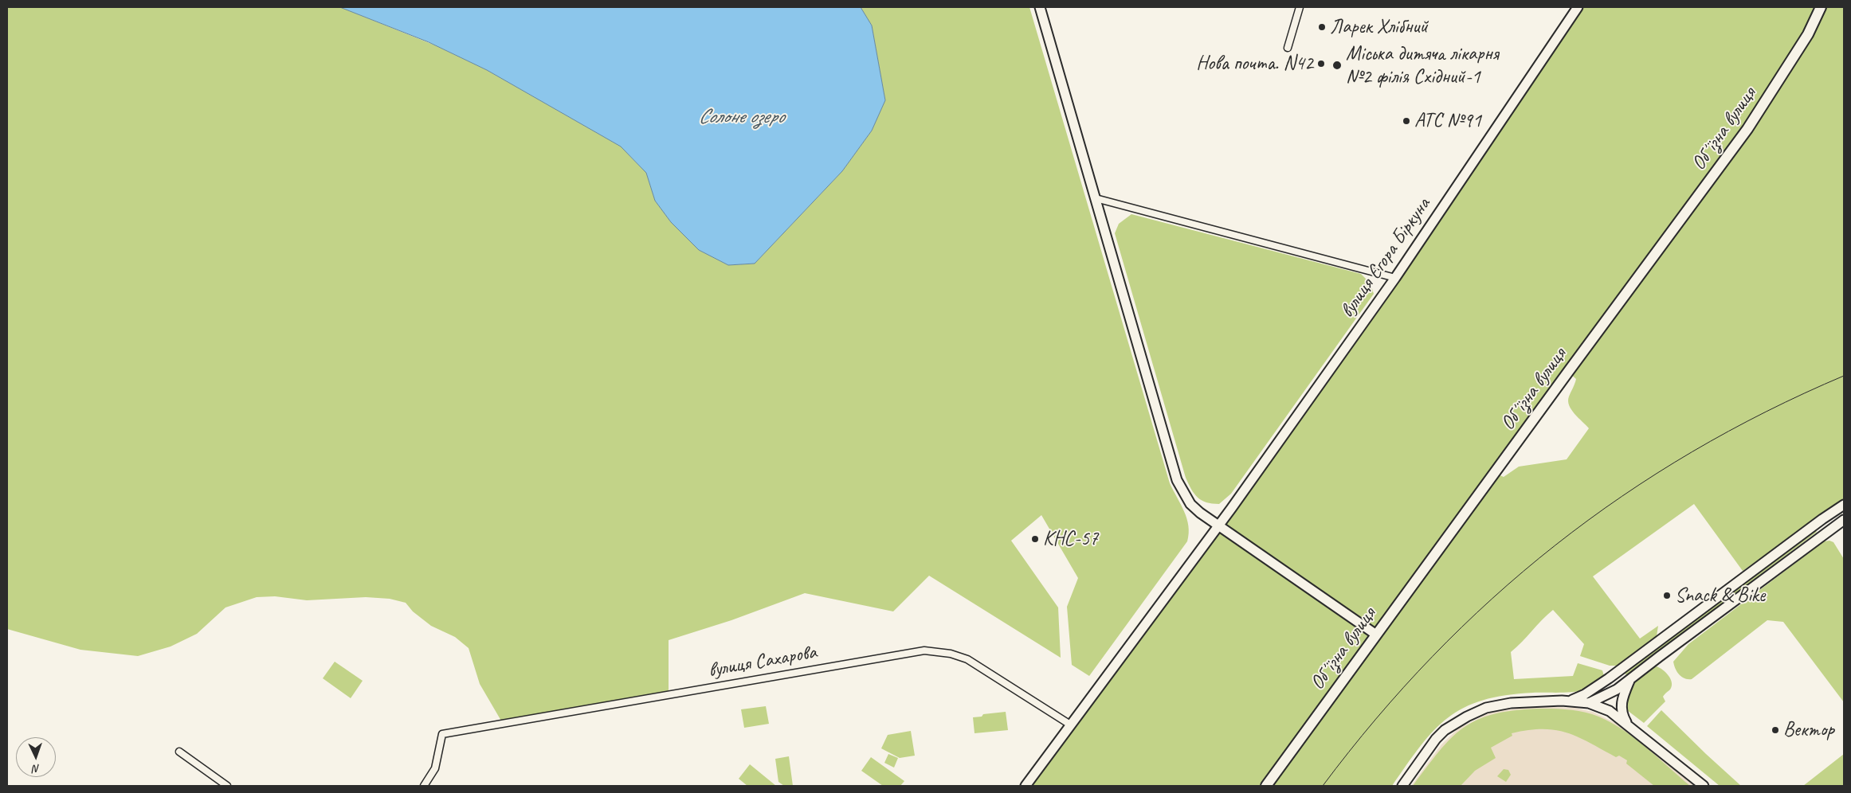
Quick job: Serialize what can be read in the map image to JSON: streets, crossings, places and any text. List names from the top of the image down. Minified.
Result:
{"streets":{"main road":["Обʼїзна вулиця"],"street":["вулиця Єгора Біркуна","вулиця Сахарова"]},"crossings":[["вулиця Єгора Біркуна","вулиця Сахарова"]],"water":["Солоне озеро"],"places":["Ларек Хлібний","Нова почта. N42","Міська дитяча лікарня №2 філія Східний-1","АТС №91","КНС-57","Snack & Bike","Вектор"],"north":"bottom"}
